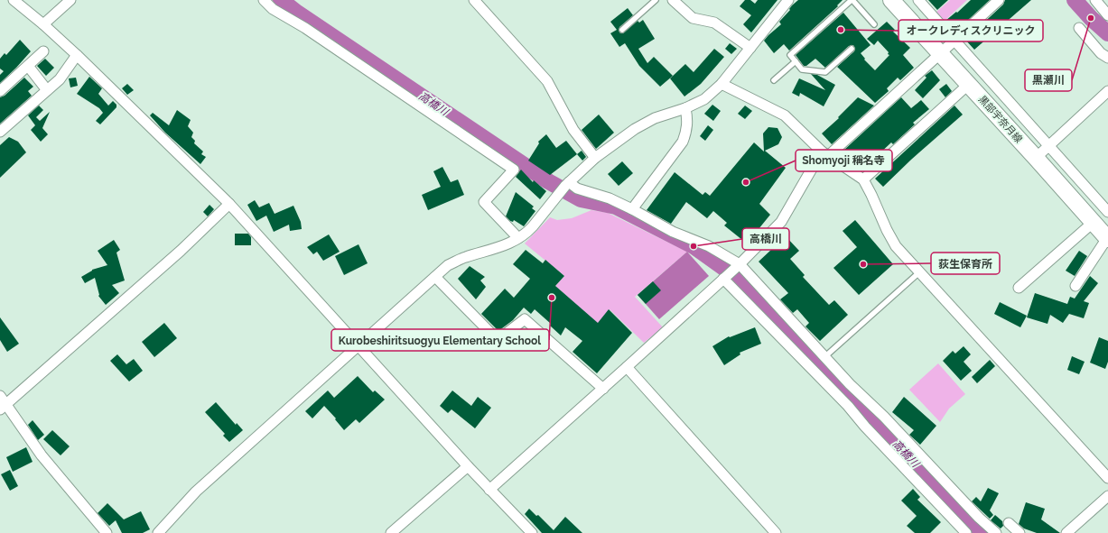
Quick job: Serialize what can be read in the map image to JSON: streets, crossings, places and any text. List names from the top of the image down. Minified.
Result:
{"streets":{"main road":["黒部宇奈月線"]},"water":["高橋川"],"places":["黒瀬川","オークレディスクリニック","Shomyoji 稱名寺","高橋川","荻生保育所","Kurobeshiritsuogyu Elementary School"]}
